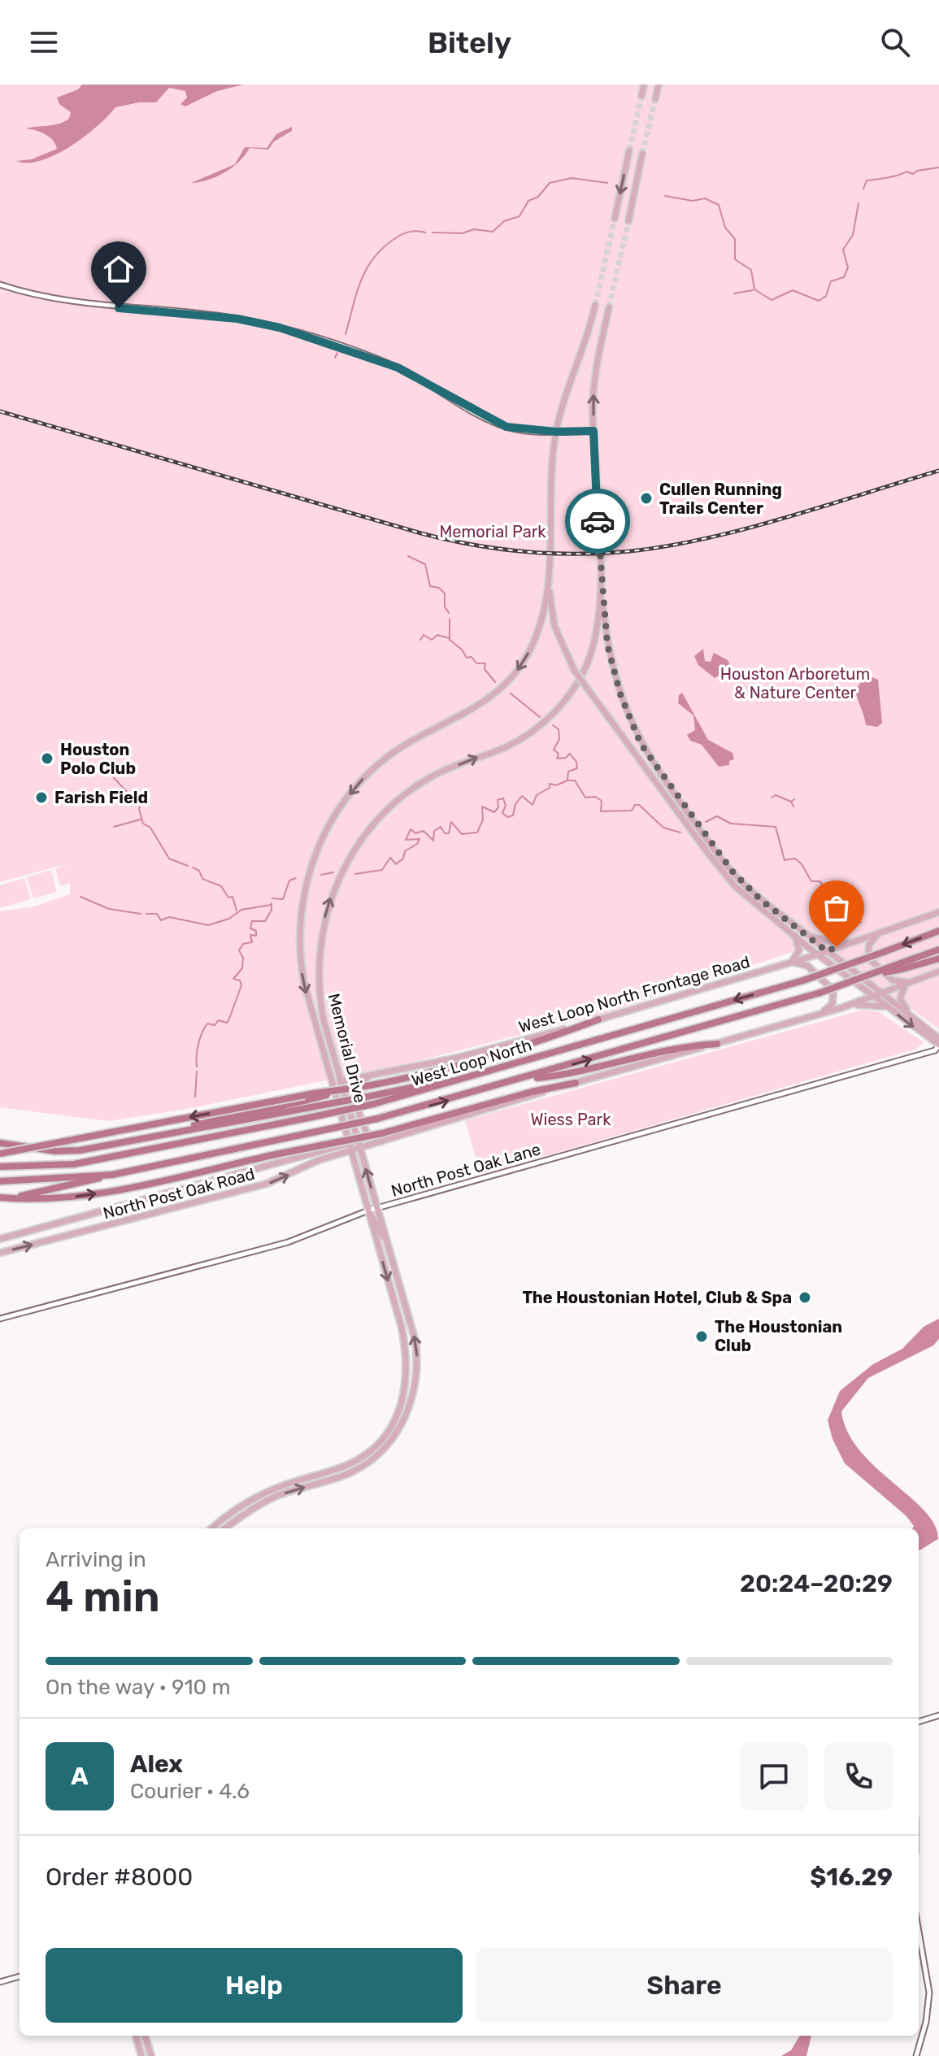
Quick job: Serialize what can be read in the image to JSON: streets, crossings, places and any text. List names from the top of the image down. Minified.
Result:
{"streets":{"highway":["West Loop North"],"main road":["West Loop North Frontage Road","Memorial Drive","North Post Oak Road"],"street":["North Post Oak Lane"]},"crossings":[["West Loop North Frontage Road","Memorial Drive"],["Memorial Drive","North Post Oak Lane"],["Memorial Drive","North Post Oak Road"]],"parks":["Memorial Park","Houston Arboretum & Nature Center","Wiess Park"],"places":["Cullen Running Trails Center","Houston Polo Club","Farish Field","The Houstonian Hotel, Club & Spa","The Houstonian Club"],"page":{"header":"Bitely","heading":["4 min","Arriving in","20:24–20:29"],"panel":["Alex","Courier · 4.6","Order #8000","$16.29"],"bar":"On the way · 910 m","round":"A","buttons":["Help","Share"]}}
